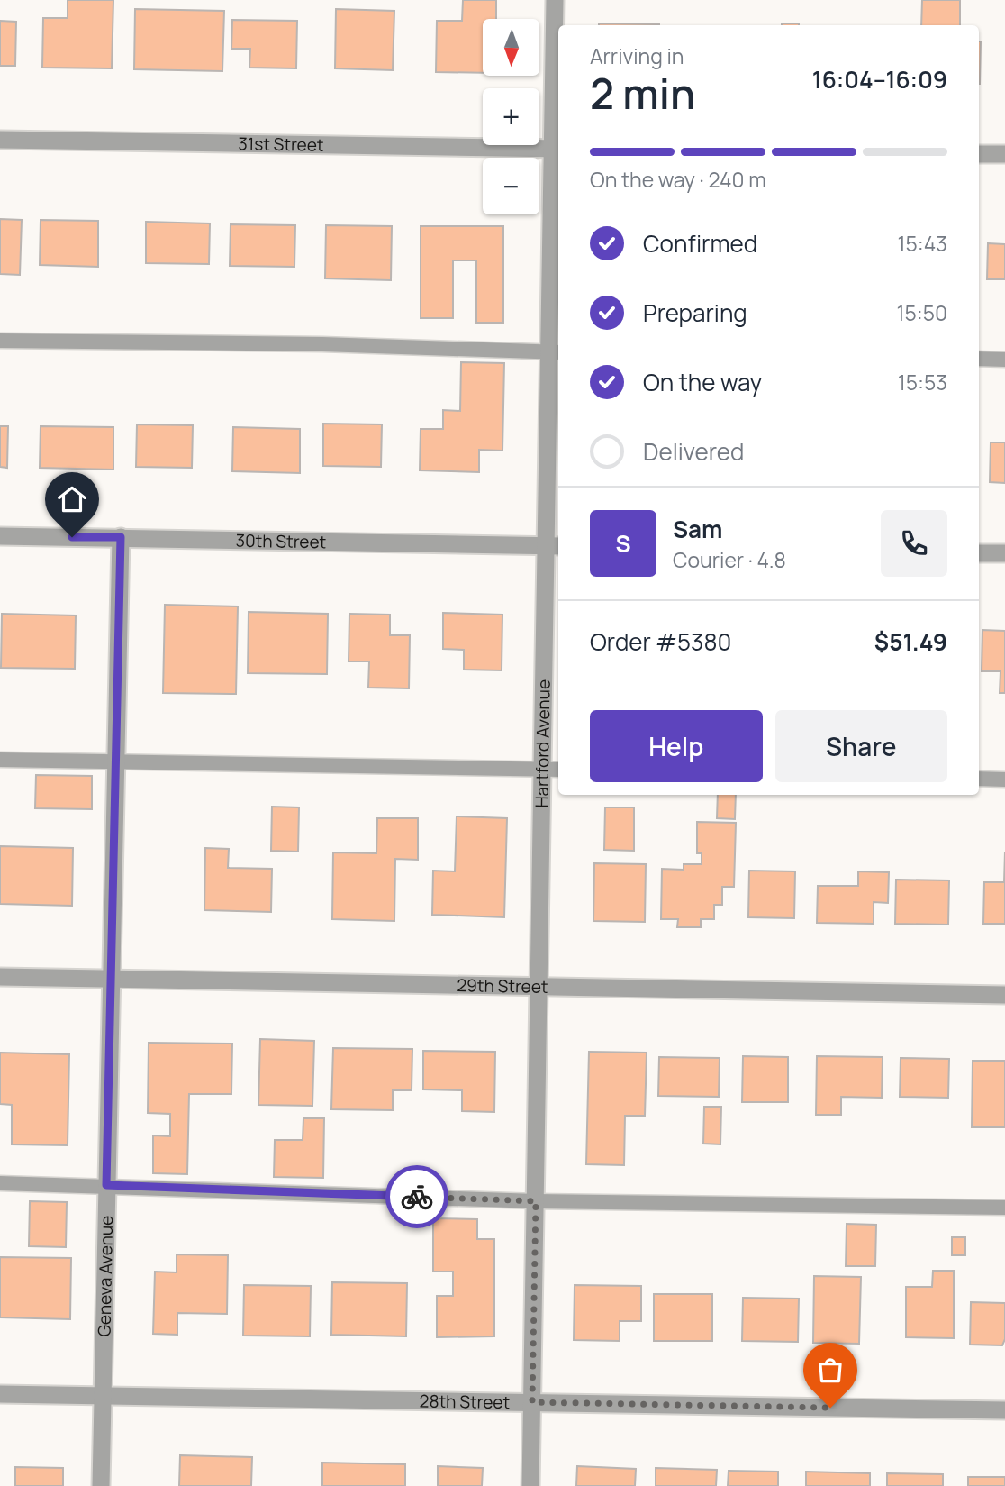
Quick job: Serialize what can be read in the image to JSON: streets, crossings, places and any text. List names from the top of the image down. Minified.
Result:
{"streets":{"street":["31st Street","30th Street","Hartford Avenue","29th Street","Geneva Avenue","28th Street"]},"crossings":[["31st Street","Hartford Avenue"],["30th Street","Hartford Avenue"],["30th Street","Geneva Avenue"],["Hartford Avenue","29th Street"],["Hartford Avenue","28th Street"],["29th Street","Geneva Avenue"],["Geneva Avenue","28th Street"]],"north":"bottom","page":{"map_buttons":["+","−"],"heading":["2 min","Arriving in","16:04–16:09"],"panel":["Sam","Courier · 4.8","Order #5380","$51.49"],"bar":"On the way · 240 m","list":[["Confirmed","15:43"],["Preparing","15:50"],["On the way","15:53"],"Delivered"],"round":"S","buttons":["Help","Share"]}}
